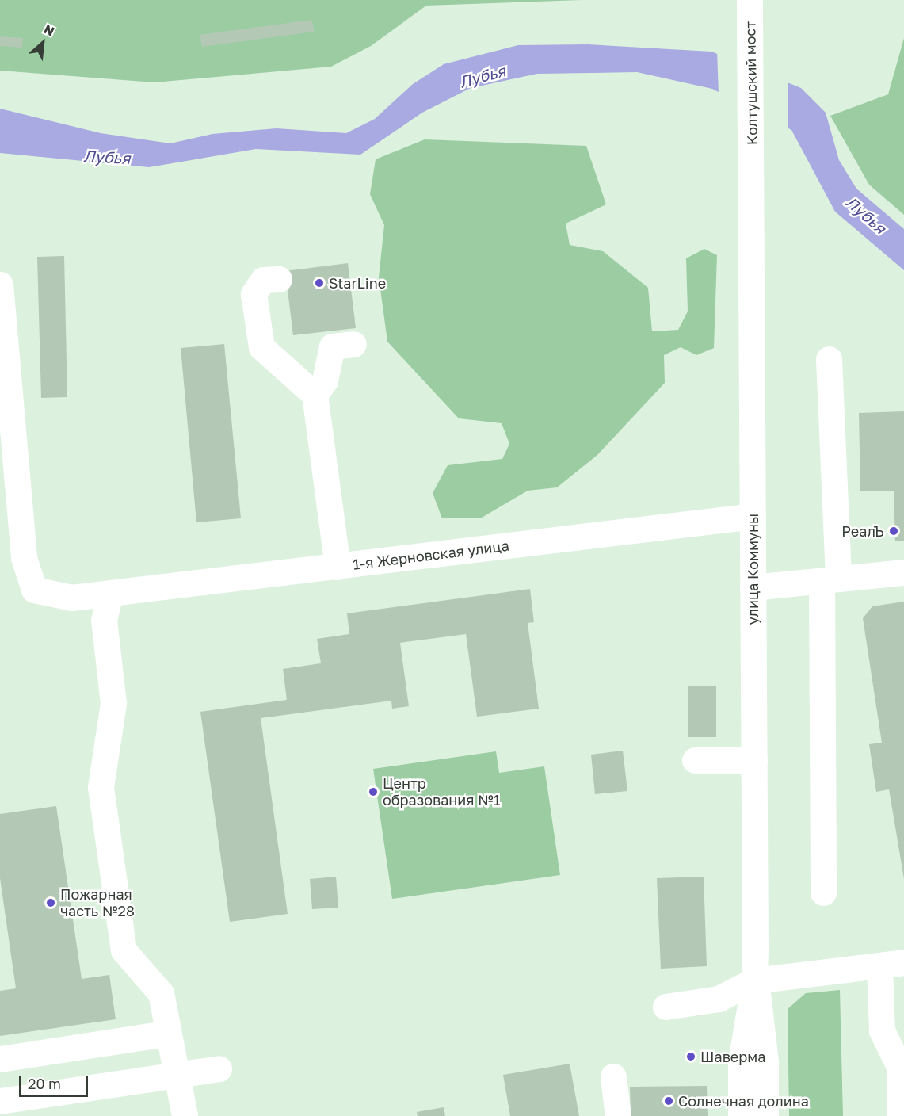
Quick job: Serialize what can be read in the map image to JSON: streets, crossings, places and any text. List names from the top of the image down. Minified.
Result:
{"streets":{"main road":["Колтушский мост","1-я Жерновская улица","улица Коммуны"]},"crossings":[["Колтушский мост","улица Коммуны"],["1-я Жерновская улица","улица Коммуны"]],"water":["Лубья"],"places":["StarLine","РеалЪ","Центр образования №1","Пожарная часть №28","Шаверма","Солнечная долина"],"scale_bar":"20 m","north":"top right"}
